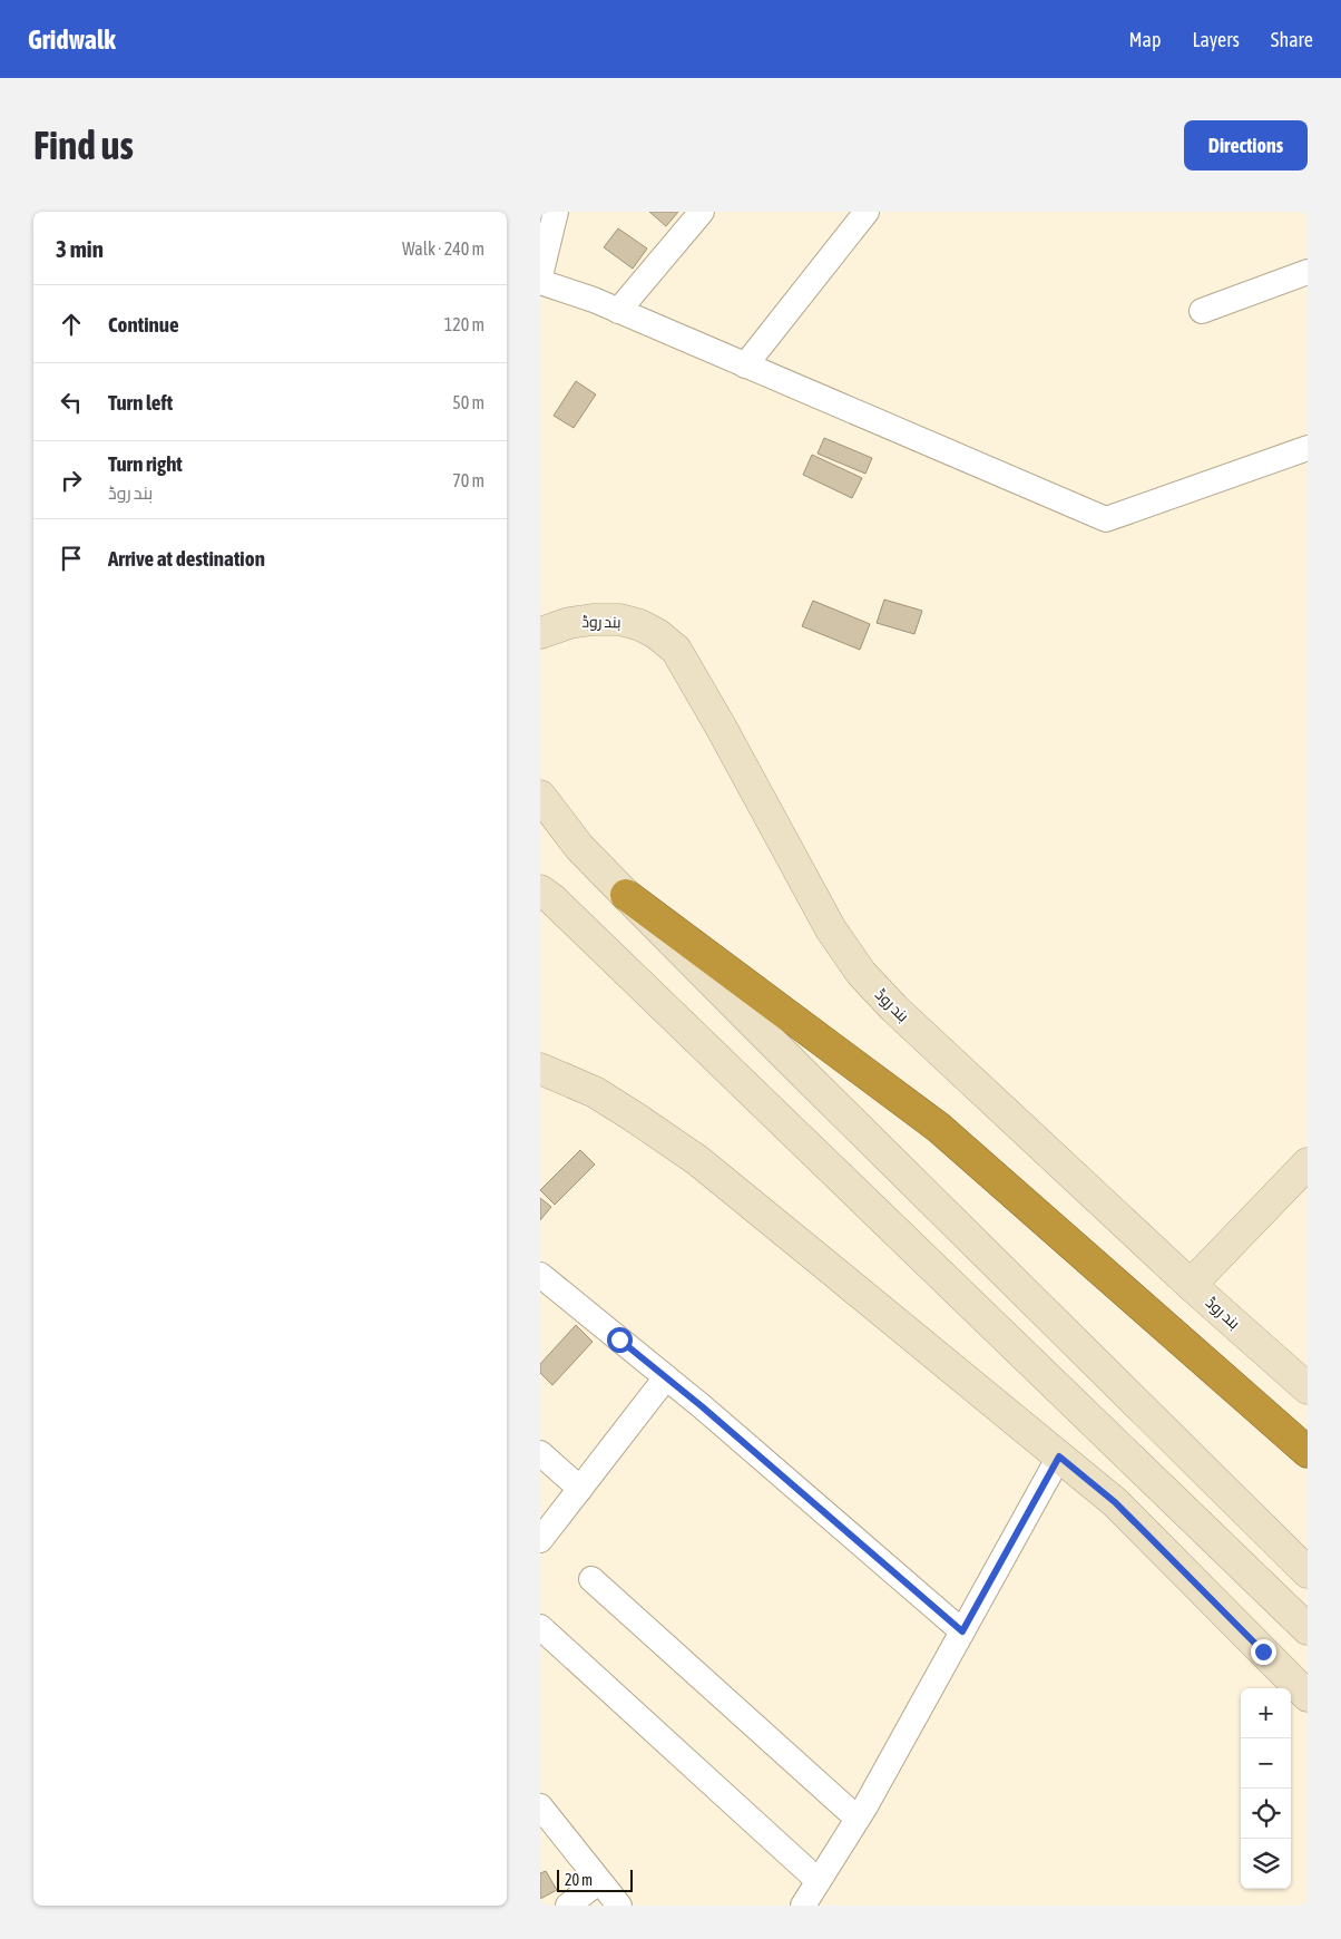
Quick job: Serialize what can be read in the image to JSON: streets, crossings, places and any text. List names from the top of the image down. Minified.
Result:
{"streets":{"main road":["بند روڈ"]},"scale_bar":"20 m","page":{"header":"Gridwalk","nav":["Map","Layers","Share"],"buttons":"Directions","title":"Find us","heading":["3 min","Walk · 240 m"],"list":[["Continue","120 m"],["Turn left","50 m"],["Turn right","بند روڈ","70 m"],"Arrive at destination"],"map_buttons":["+","−"],"scale":"20 m"}}
